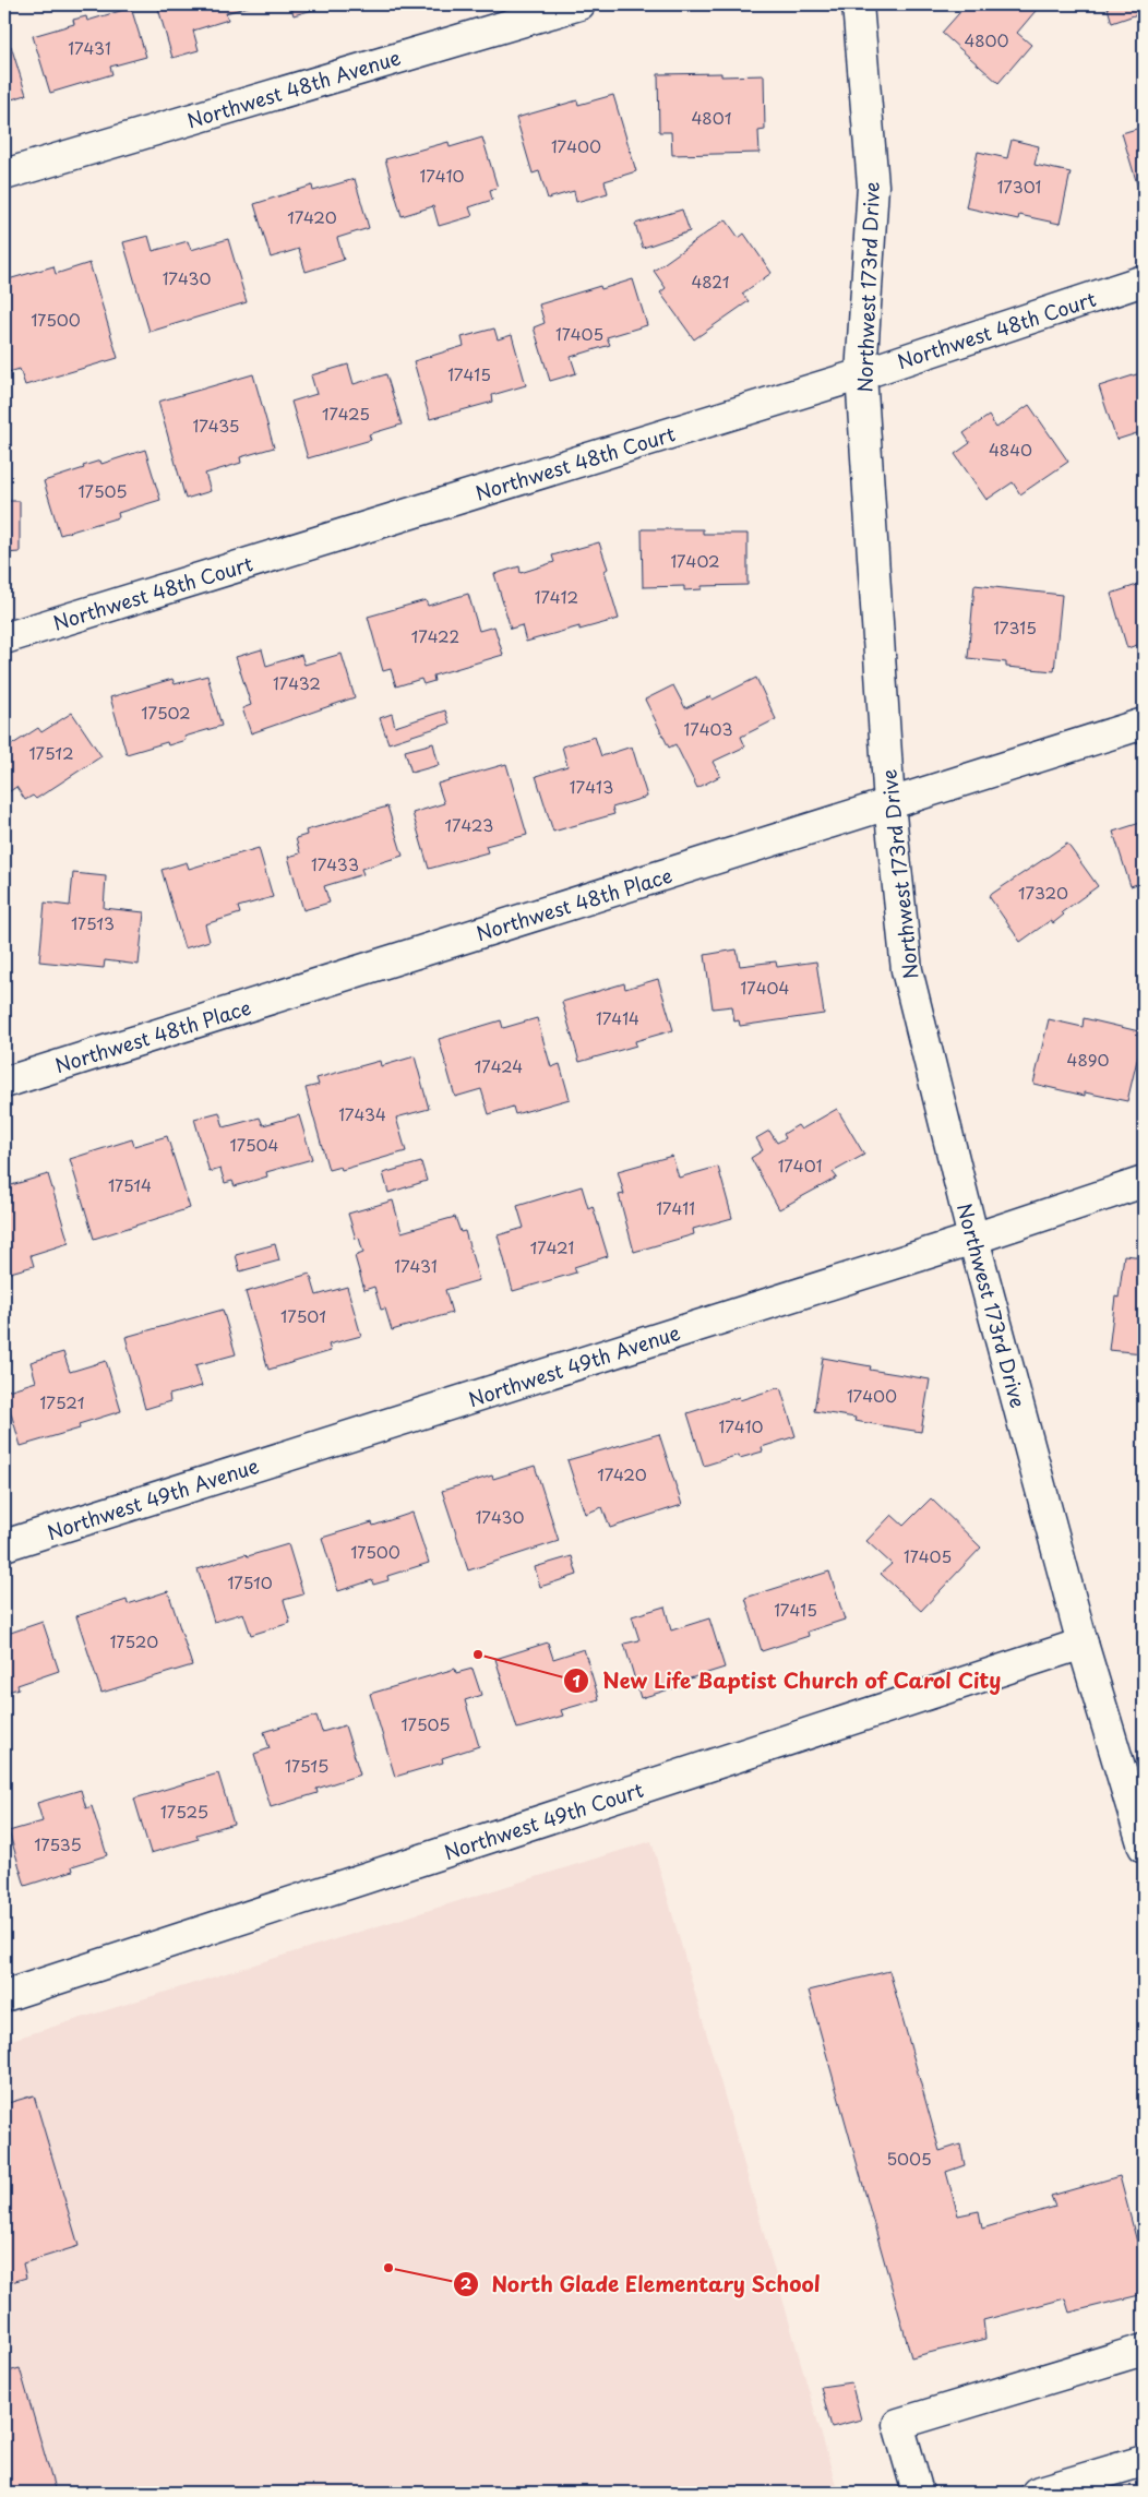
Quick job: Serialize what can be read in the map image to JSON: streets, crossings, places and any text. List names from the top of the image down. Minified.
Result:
{"streets":{"street":["Northwest 48th Avenue","Northwest 173rd Drive","Northwest 48th Court","Northwest 48th Place","Northwest 49th Avenue","Northwest 49th Court"]},"crossings":[["Northwest 173rd Drive","Northwest 48th Court"],["Northwest 173rd Drive","Northwest 48th Place"],["Northwest 173rd Drive","Northwest 49th Avenue"],["Northwest 173rd Drive","Northwest 49th Court"]],"places":["New Life Baptist Church of Carol City","North Glade Elementary School"],"house_numbers":["4800","17431","4801","17400","17410","17301","17420","17430","4821","17500","17405","17415","17425","17435","4840","17505","17402","17412","17315","17422","17432","17502","17403","17512","17413","17423","17433","17320","17513","17404","17414","4890","17424","17434","17504","17401","17514","17411","17421","17431","17501","17400","17521","17410","17420","17430","17500","17405","17510","17415","17520","17505","17515","17525","17535","5005"]}
